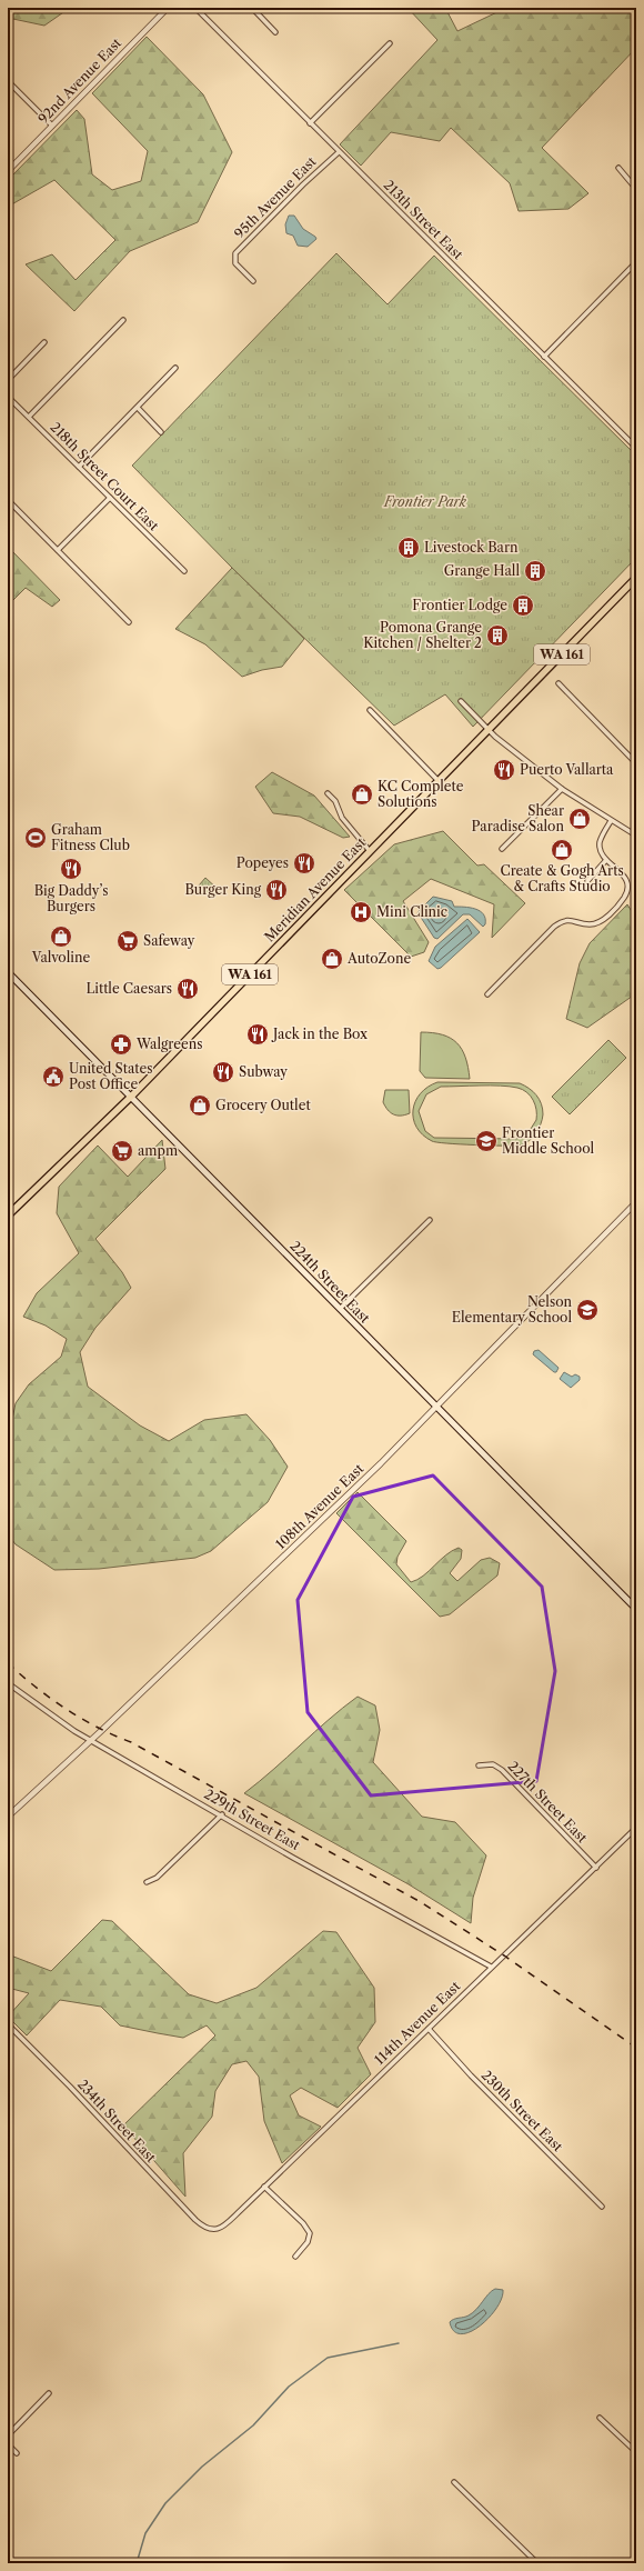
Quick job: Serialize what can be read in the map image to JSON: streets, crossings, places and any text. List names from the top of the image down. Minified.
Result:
{"streets":{"main road":["WA 161","Meridian Avenue East","224th Street East"],"street":["92nd Avenue East","95th Avenue East","213th Street East","218th Street Court East","108th Avenue East","227th Street East","229th Street East","114th Avenue East","230th Street East","234th Street East"]},"crossings":[["95th Avenue East","213th Street East"],["Meridian Avenue East","224th Street East"],["224th Street East","108th Avenue East"],["108th Avenue East","229th Street East"],["227th Street East","114th Avenue East"],["229th Street East","114th Avenue East"],["114th Avenue East","230th Street East"],["114th Avenue East","234th Street East"]],"parks":["Frontier Park"],"places":{"building":["Livestock Barn","Grange Hall","Frontier Lodge","Pomona Grange Kitchen / Shelter 2"],"restaurant":["Puerto Vallarta","Popeyes","Big Daddy’s Burgers","Burger King","Little Caesars","Jack in the Box","Subway"],"shop":["KC Complete Solutions","Shear Paradise Salon","Create & Gogh Arts & Crafts Studio","Valvoline","AutoZone","Grocery Outlet"],"sports":["Graham Fitness Club"],"hospital":["Mini Clinic"],"supermarket":["Safeway","ampm"],"pharmacy":["Walgreens"],"public building":["United States Post Office"],"school or university":["Frontier Middle School","Nelson Elementary School"]}}
